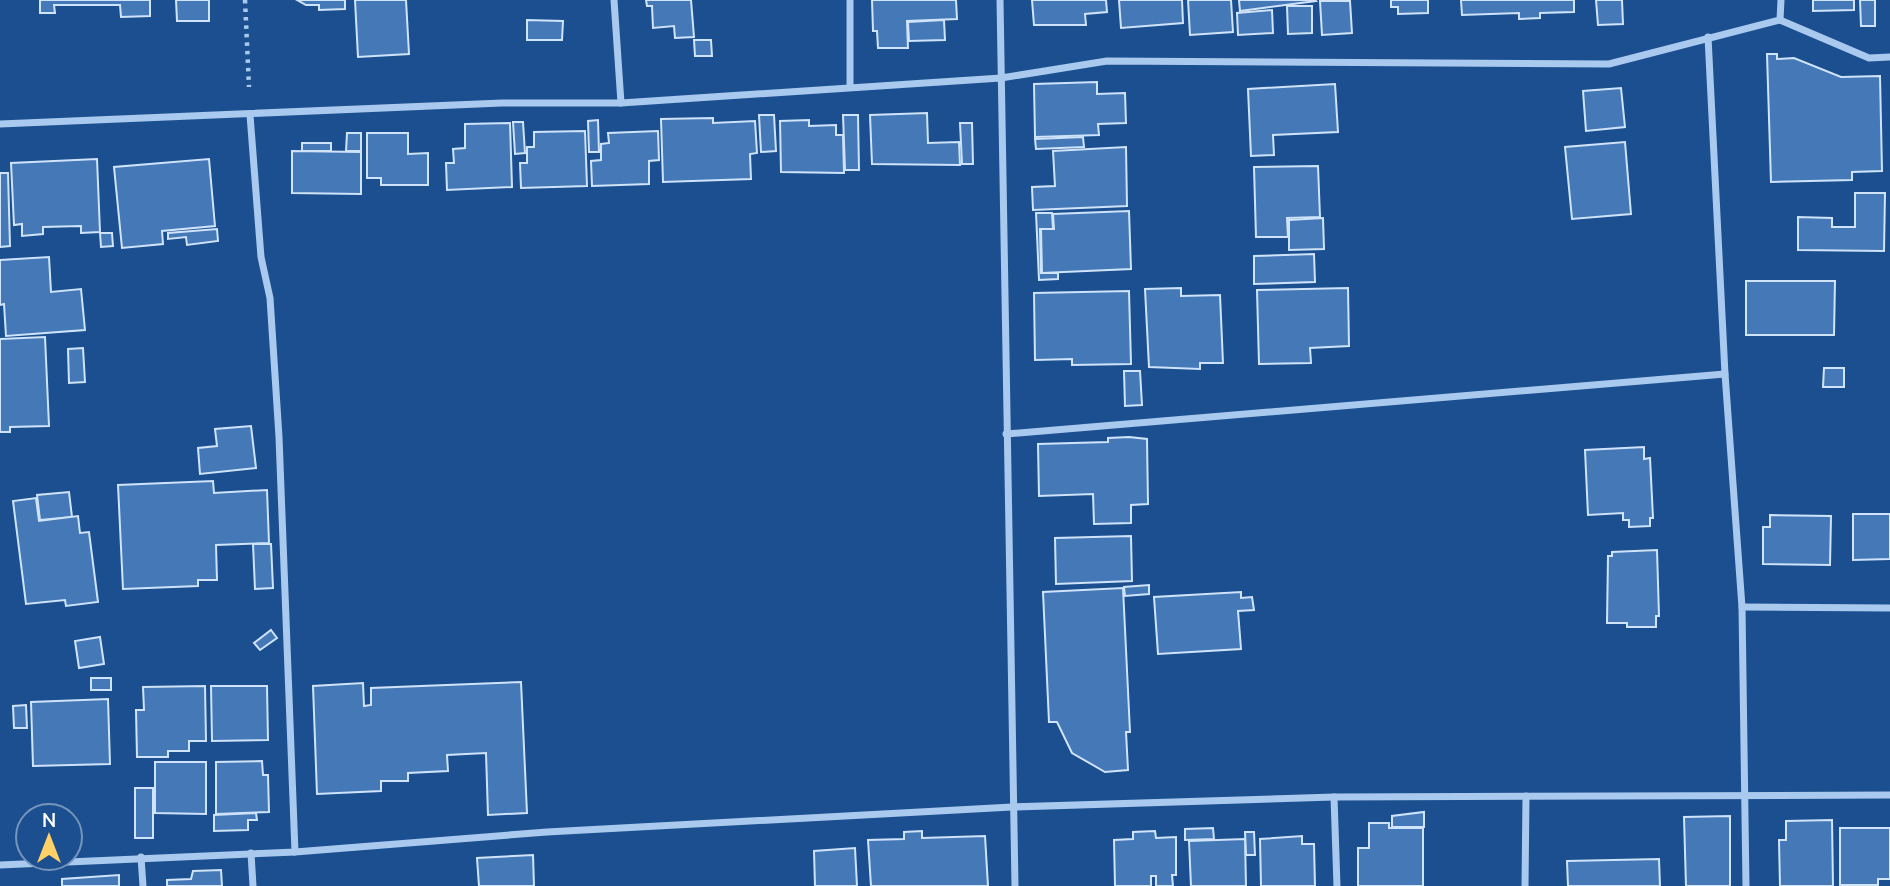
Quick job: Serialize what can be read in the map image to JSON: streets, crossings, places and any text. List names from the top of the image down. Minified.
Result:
{"north":"top"}
